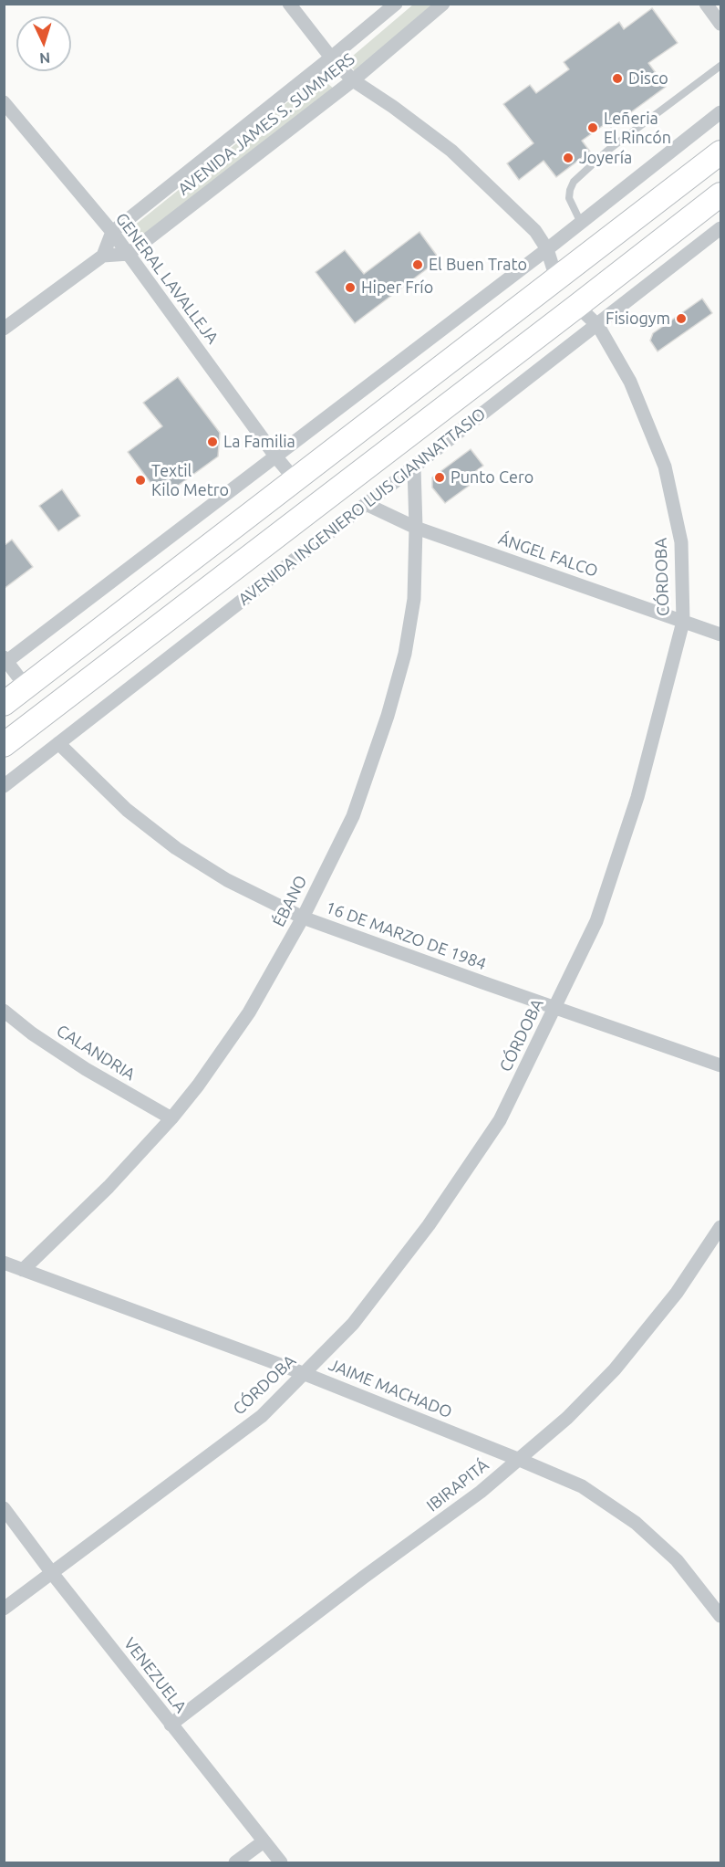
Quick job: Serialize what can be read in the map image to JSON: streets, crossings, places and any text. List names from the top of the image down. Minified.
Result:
{"streets":{"main road":["AVENIDA INGENIERO LUIS GIANNATTASIO"],"street":["AVENIDA JAMES S. SUMMERS","GENERAL LAVALLEJA","ÁNGEL FALCO","CÓRDOBA","ÉBANO","16 DE MARZO DE 1984","CALANDRIA","JAIME MACHADO","IBIRAPITÁ","VENEZUELA"]},"crossings":[["AVENIDA JAMES S. SUMMERS","GENERAL LAVALLEJA"],["AVENIDA INGENIERO LUIS GIANNATTASIO","ÁNGEL FALCO"],["AVENIDA INGENIERO LUIS GIANNATTASIO","CÓRDOBA"],["AVENIDA INGENIERO LUIS GIANNATTASIO","ÉBANO"],["AVENIDA INGENIERO LUIS GIANNATTASIO","16 DE MARZO DE 1984"],["ÁNGEL FALCO","CÓRDOBA"],["ÁNGEL FALCO","ÉBANO"],["CÓRDOBA","16 DE MARZO DE 1984"],["CÓRDOBA","JAIME MACHADO"],["CÓRDOBA","VENEZUELA"],["ÉBANO","16 DE MARZO DE 1984"],["ÉBANO","CALANDRIA"],["ÉBANO","JAIME MACHADO"],["JAIME MACHADO","IBIRAPITÁ"],["IBIRAPITÁ","VENEZUELA"]],"places":["Disco","Leñeria El Rincón","Joyería","El Buen Trato","Hiper Frío","Fisiogym","La Familia","Punto Cero","Textil Kilo Metro"],"north":"bottom"}
